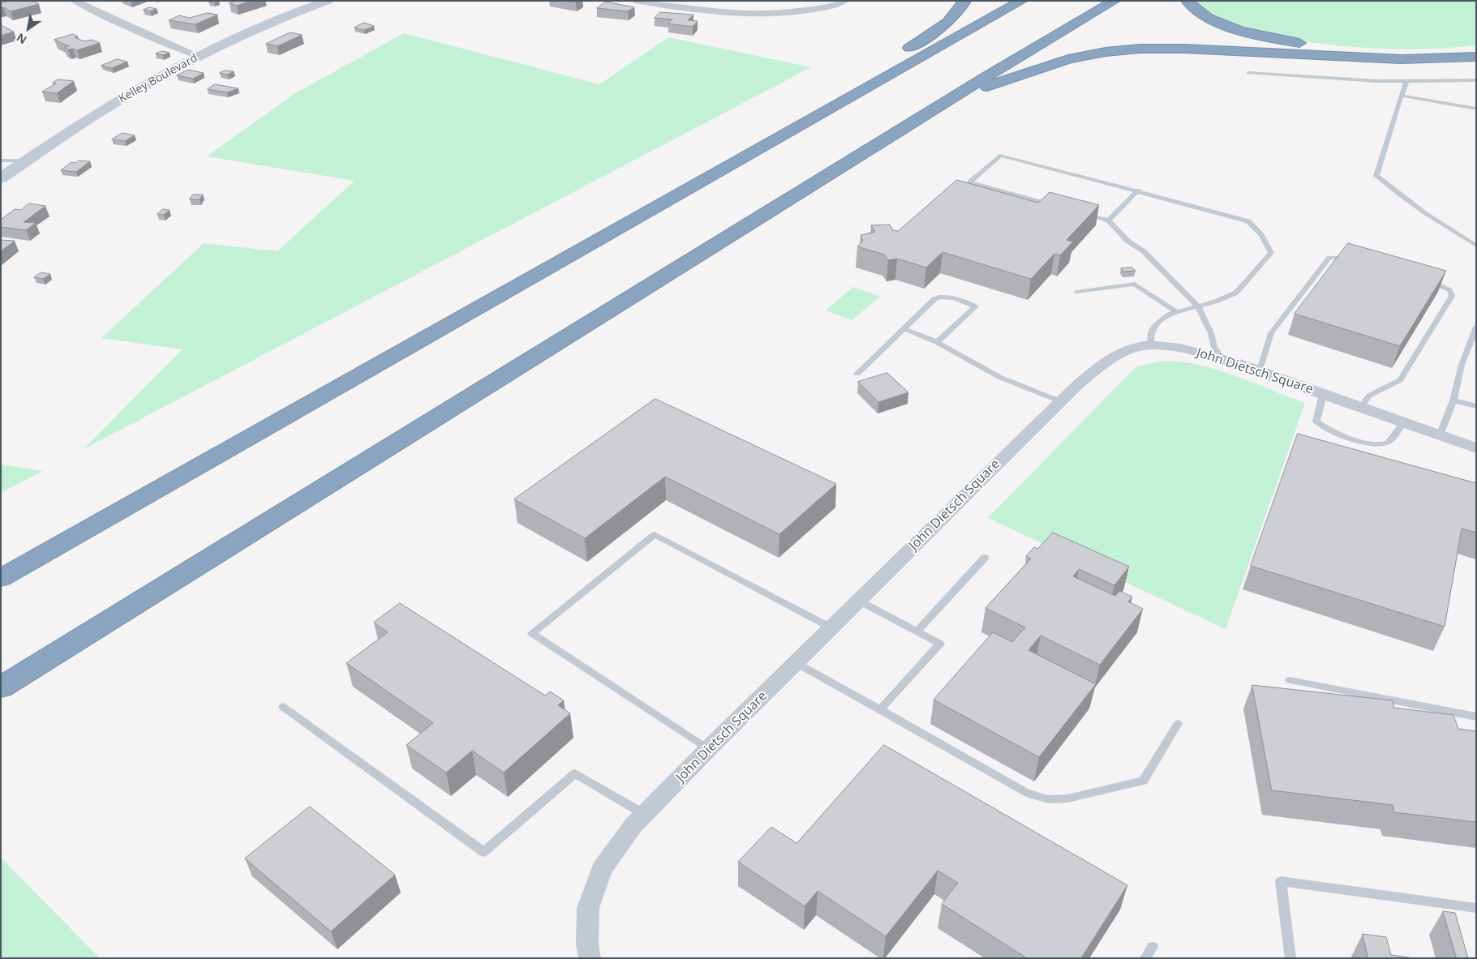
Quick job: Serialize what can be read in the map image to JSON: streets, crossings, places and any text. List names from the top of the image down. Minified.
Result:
{"streets":{"main road":["Kelley Boulevard"],"street":["John Dietsch Square"]},"north":"bottom left"}
